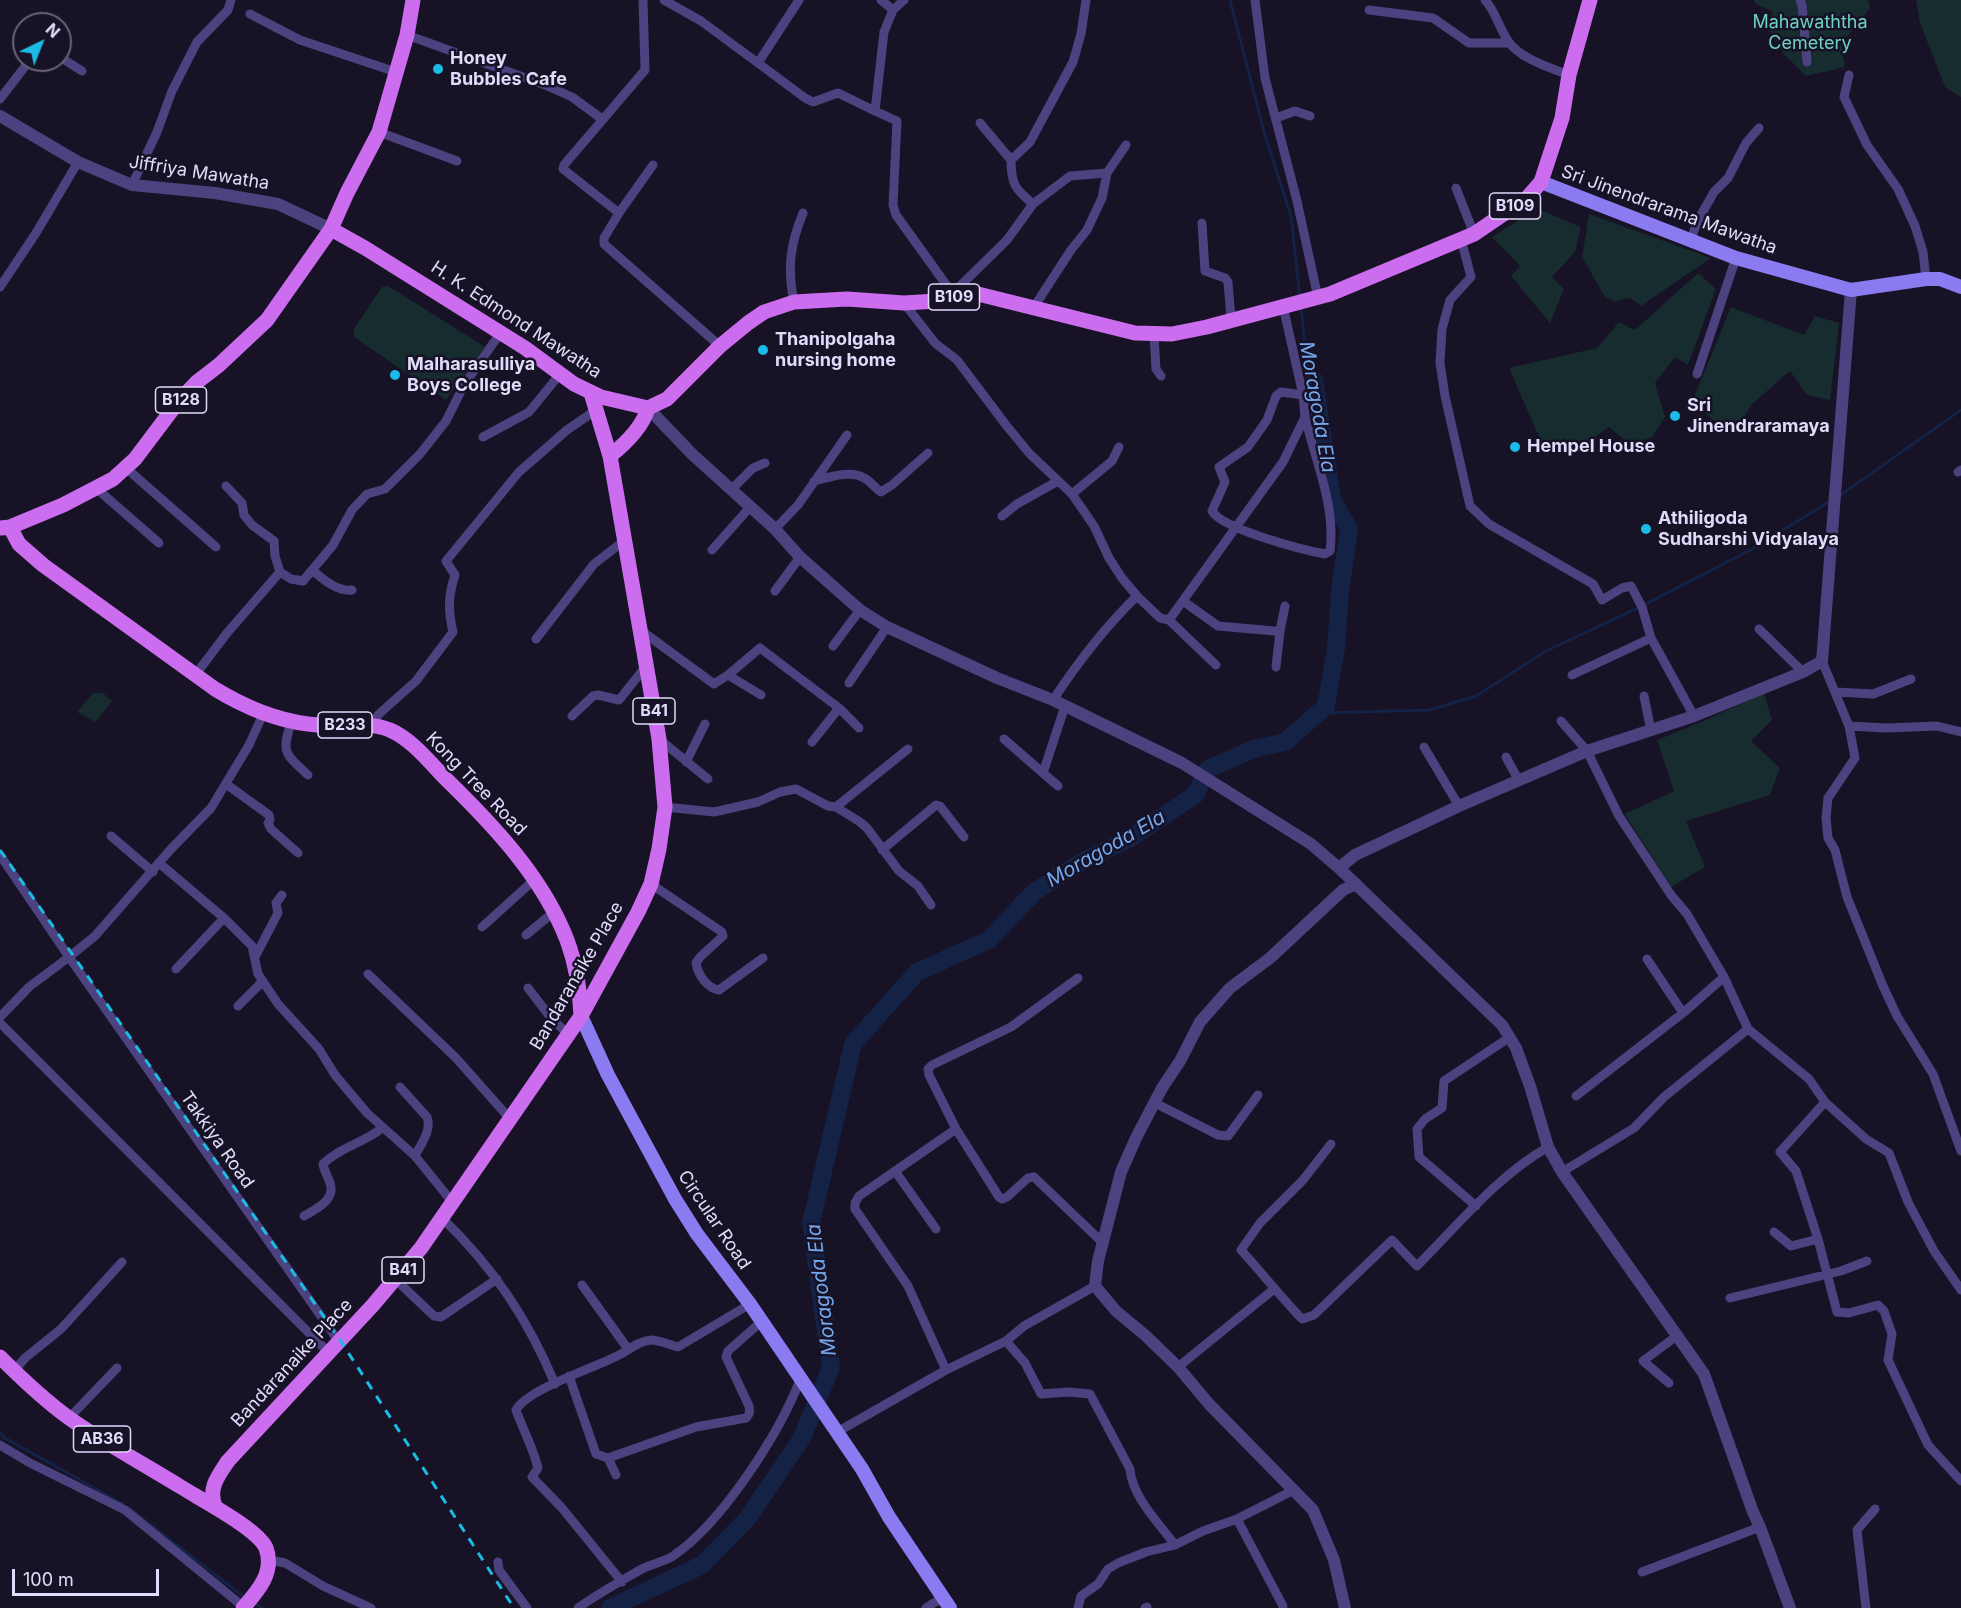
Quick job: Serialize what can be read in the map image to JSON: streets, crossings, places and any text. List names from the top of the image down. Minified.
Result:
{"streets":{"main road":["B109","Sri Jinendrarama Mawatha","H. K. Edmond Mawatha","B128","B41","B233","Kong Tree Road","Bandaranaike Place","Circular Road","AB36"],"street":["Jiffriya Mawatha","Takkiya Road"]},"crossings":[["Jiffriya Mawatha","H. K. Edmond Mawatha"],["Jiffriya Mawatha","B128"],["B109","Sri Jinendrarama Mawatha"],["B109","H. K. Edmond Mawatha"],["H. K. Edmond Mawatha","B128"],["H. K. Edmond Mawatha","Bandaranaike Place"],["B128","Kong Tree Road"],["Kong Tree Road","Bandaranaike Place"],["Kong Tree Road","Circular Road"],["Bandaranaike Place","Takkiya Road"],["Bandaranaike Place","Circular Road"],["Bandaranaike Place","AB36"]],"water":["Moragoda Ela"],"parks":["Mahawaththa Cemetery"],"places":["Honey Bubbles Cafe","Thanipolgaha nursing home","Malharasulliya Boys College","Sri Jinendraramaya","Hempel House","Athiligoda Sudharshi Vidyalaya"],"scale_bar":"100 m","north":"top right"}
